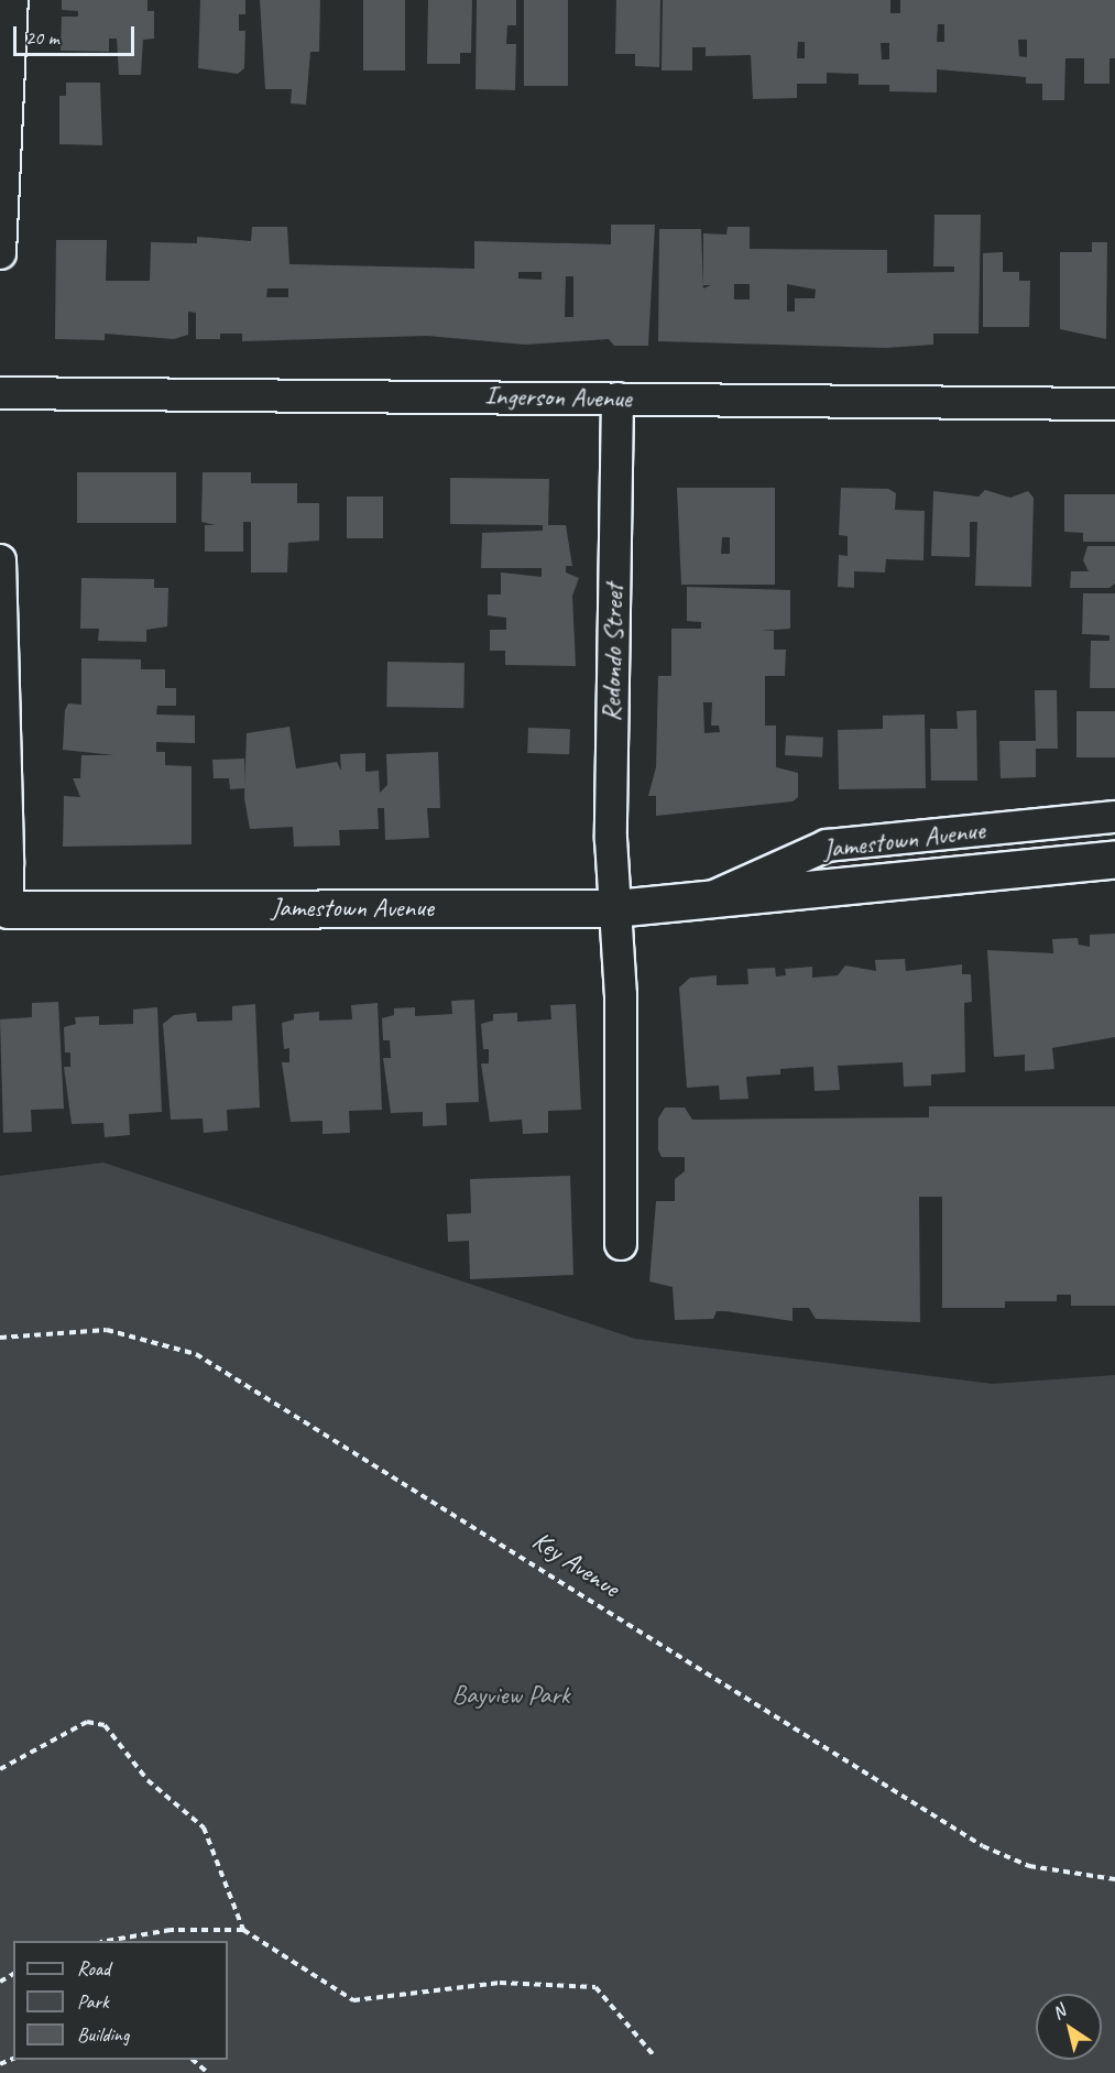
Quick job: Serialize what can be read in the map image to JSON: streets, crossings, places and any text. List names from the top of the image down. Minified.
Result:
{"streets":{"street":["Ingerson Avenue","Redondo Street","Jamestown Avenue"],"path":["Key Avenue"]},"crossings":[["Ingerson Avenue","Redondo Street"],["Redondo Street","Jamestown Avenue"]],"parks":["Bayview Park"],"legend":["Road","Park","Building"],"scale_bar":"20 m","north":"top left"}
